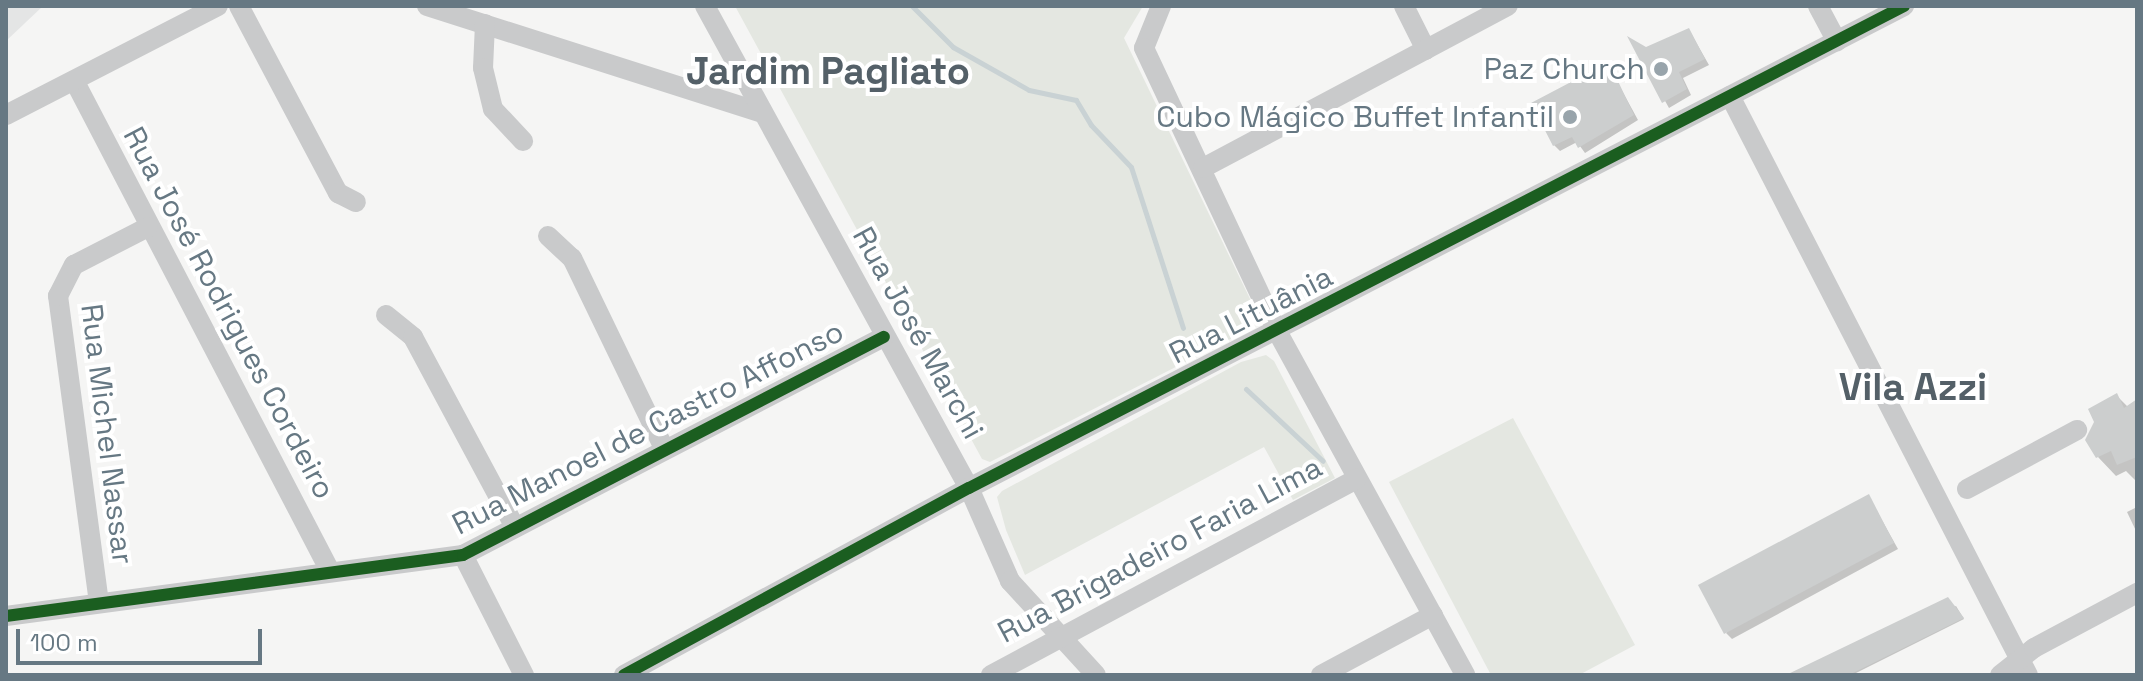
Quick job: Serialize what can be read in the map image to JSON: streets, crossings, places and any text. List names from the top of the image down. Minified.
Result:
{"streets":{"street":["Rua José Rodrigues Cordeiro","Rua Lituânia","Rua José Marchi","Rua Manoel de Castro Affonso","Rua Michel Nassar","Rua Brigadeiro Faria Lima"]},"crossings":[["Rua José Rodrigues Cordeiro","Rua Manoel de Castro Affonso"],["Rua José Rodrigues Cordeiro","Rua Michel Nassar"],["Rua Lituânia","Rua José Marchi"],["Rua José Marchi","Rua Manoel de Castro Affonso"],["Rua José Marchi","Rua Brigadeiro Faria Lima"],["Rua Manoel de Castro Affonso","Rua Michel Nassar"]],"districts":["Jardim Pagliato","Vila Azzi"],"places":["Paz Church","Cubo Mágico Buffet Infantil"],"scale_bar":"100 m"}
